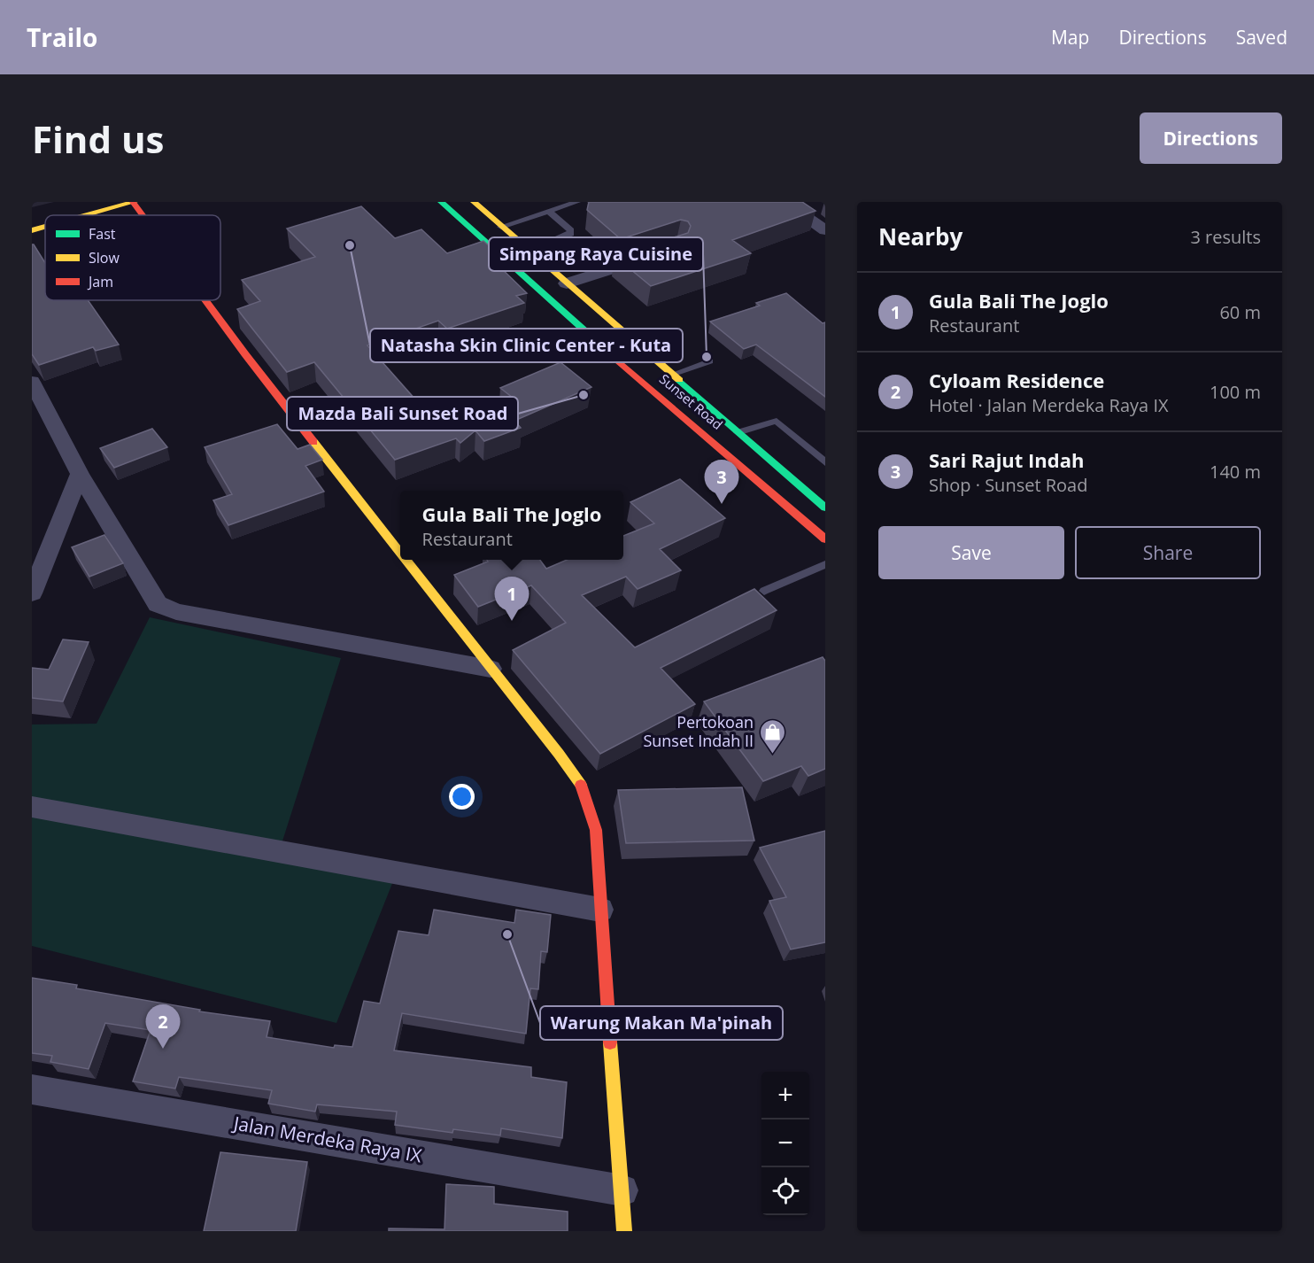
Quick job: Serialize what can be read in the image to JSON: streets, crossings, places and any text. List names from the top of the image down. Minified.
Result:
{"streets":{"main road":["Sunset Road"],"street":["Jalan Merdeka Raya IX"]},"places":{"other":["Natasha Skin Clinic Center - Kuta","Simpang Raya Cuisine","Mazda Bali Sunset Road","Warung Makan Ma'pinah"],"shop":["Pertokoan Sunset Indah II"]},"legend":["Fast","Slow","Jam"],"page":{"header":"Trailo","nav":["Map","Directions","Saved"],"buttons":["Directions",["Save","Share"]],"title":"Find us","heading":["Nearby","3 results"],"list":[{"mark":"1","name":"Gula Bali The Joglo","note":"Restaurant","value":"60 m"},{"mark":"2","name":"Cyloam Residence","note":"Hotel · Jalan Merdeka Raya IX","value":"100 m"},{"mark":"3","name":"Sari Rajut Indah","note":"Shop · Sunset Road","value":"140 m"}],"pins":["3","1","2"],"popup":["Gula Bali The Joglo","Restaurant"],"map_buttons":["+","−"]}}
